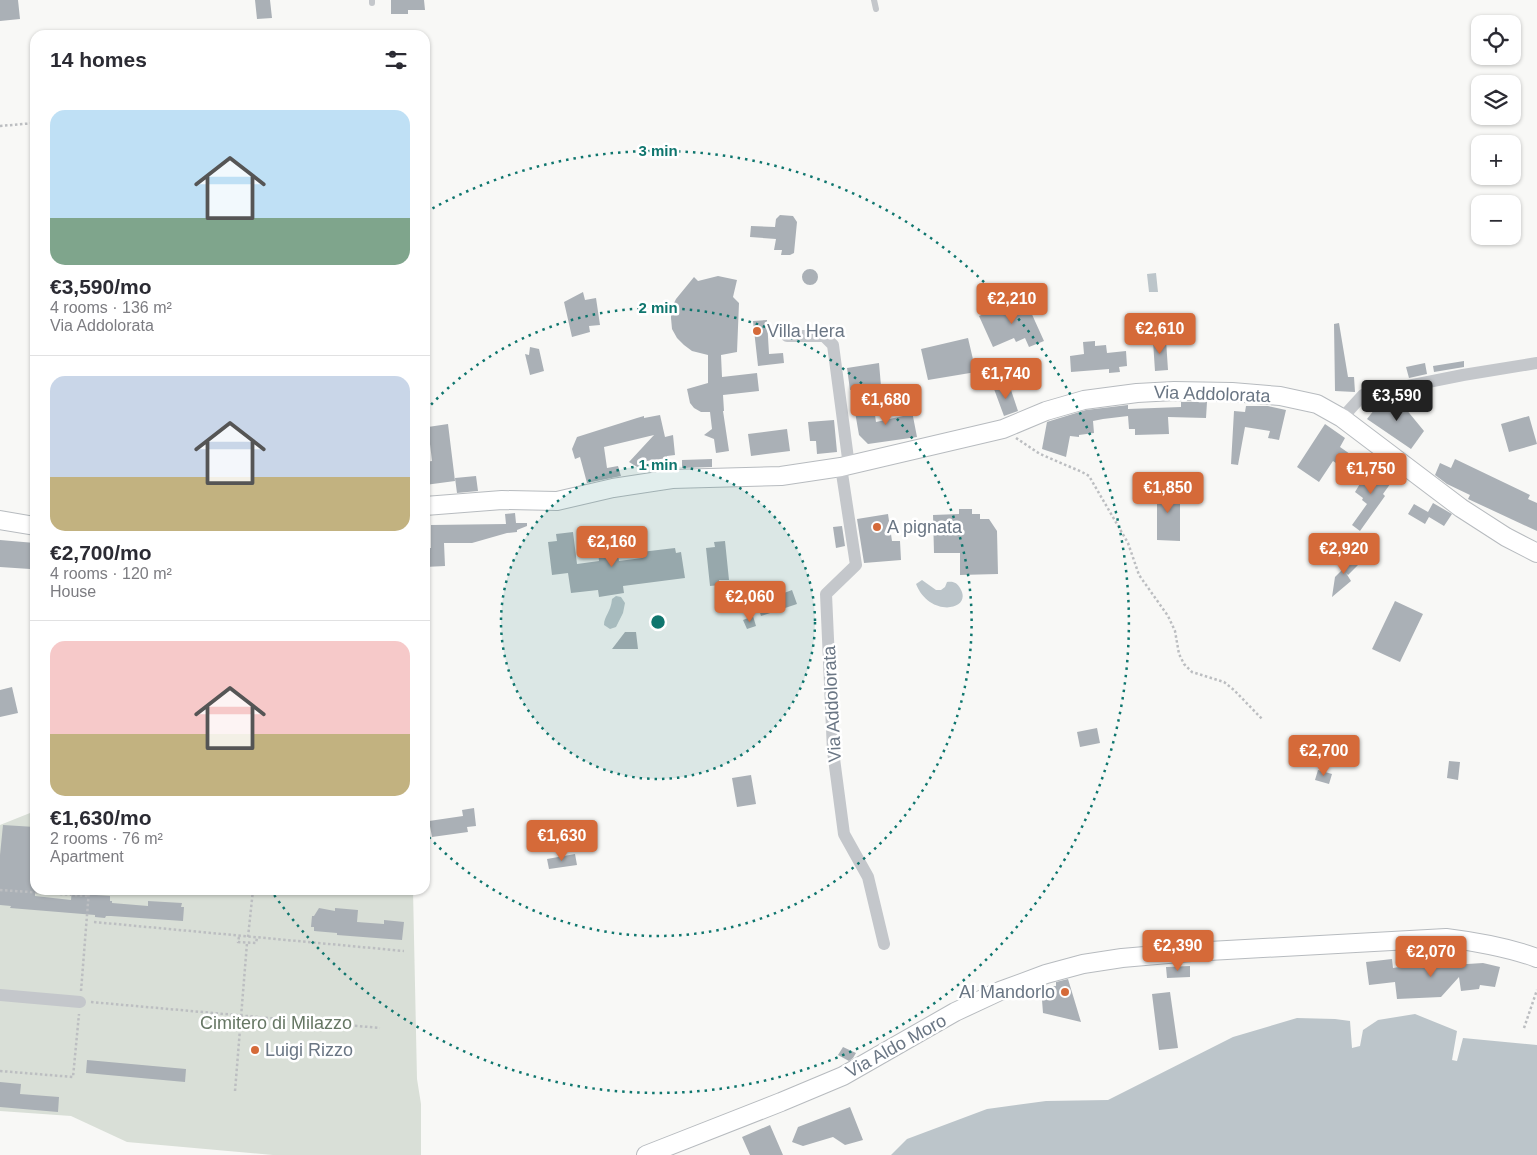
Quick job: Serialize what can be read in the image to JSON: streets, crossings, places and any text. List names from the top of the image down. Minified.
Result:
{"streets":{"street":["Via Addolorata","Via Aldo Moro"]},"parks":["Cimitero di Milazzo"],"places":["Villa Hera","A pignata","Al Mandorlo","Luigi Rizzo"],"page":{"map_buttons":["+","−"],"heading":"14 homes","list":[{"name":"€3,590/mo","note":"4 rooms · 136 m² · Via Addolorata"},{"name":"€2,700/mo","note":"4 rooms · 120 m² · House"},{"name":"€1,630/mo","note":"2 rooms · 76 m² · Apartment"}],"price":["€2,210","€2,610","€1,740","€3,590","€1,680","€1,750","€1,850","€2,160","€2,920","€2,060","€2,700","€1,630","€2,390","€2,070"]},"rings":["3 min","2 min","1 min"]}
